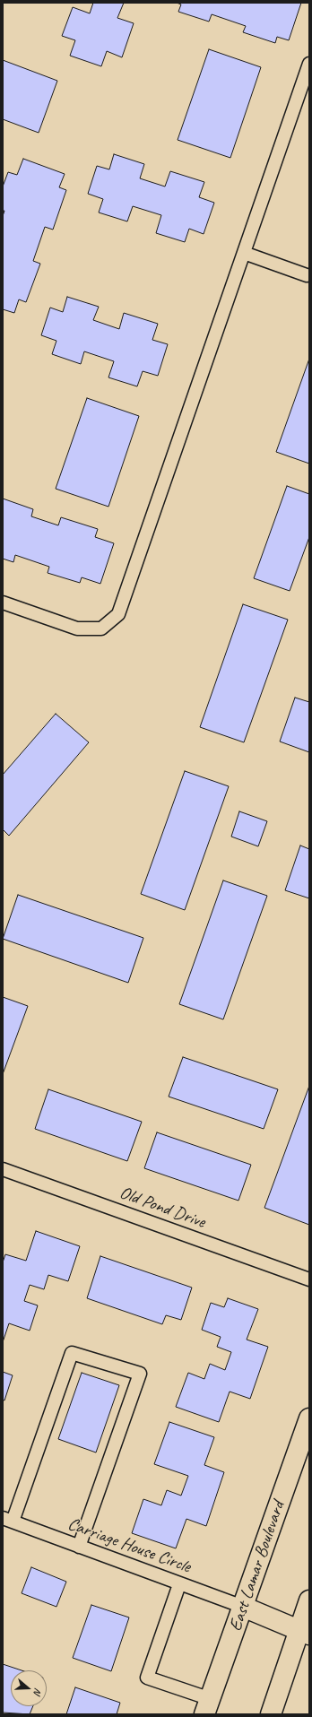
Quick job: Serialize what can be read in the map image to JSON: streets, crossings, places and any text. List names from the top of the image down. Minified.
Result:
{"streets":{"main road":["East Lamar Boulevard"],"lane":["Old Pond Drive","Carriage House Circle"]},"crossings":[["Carriage House Circle","East Lamar Boulevard"]],"north":"right"}
